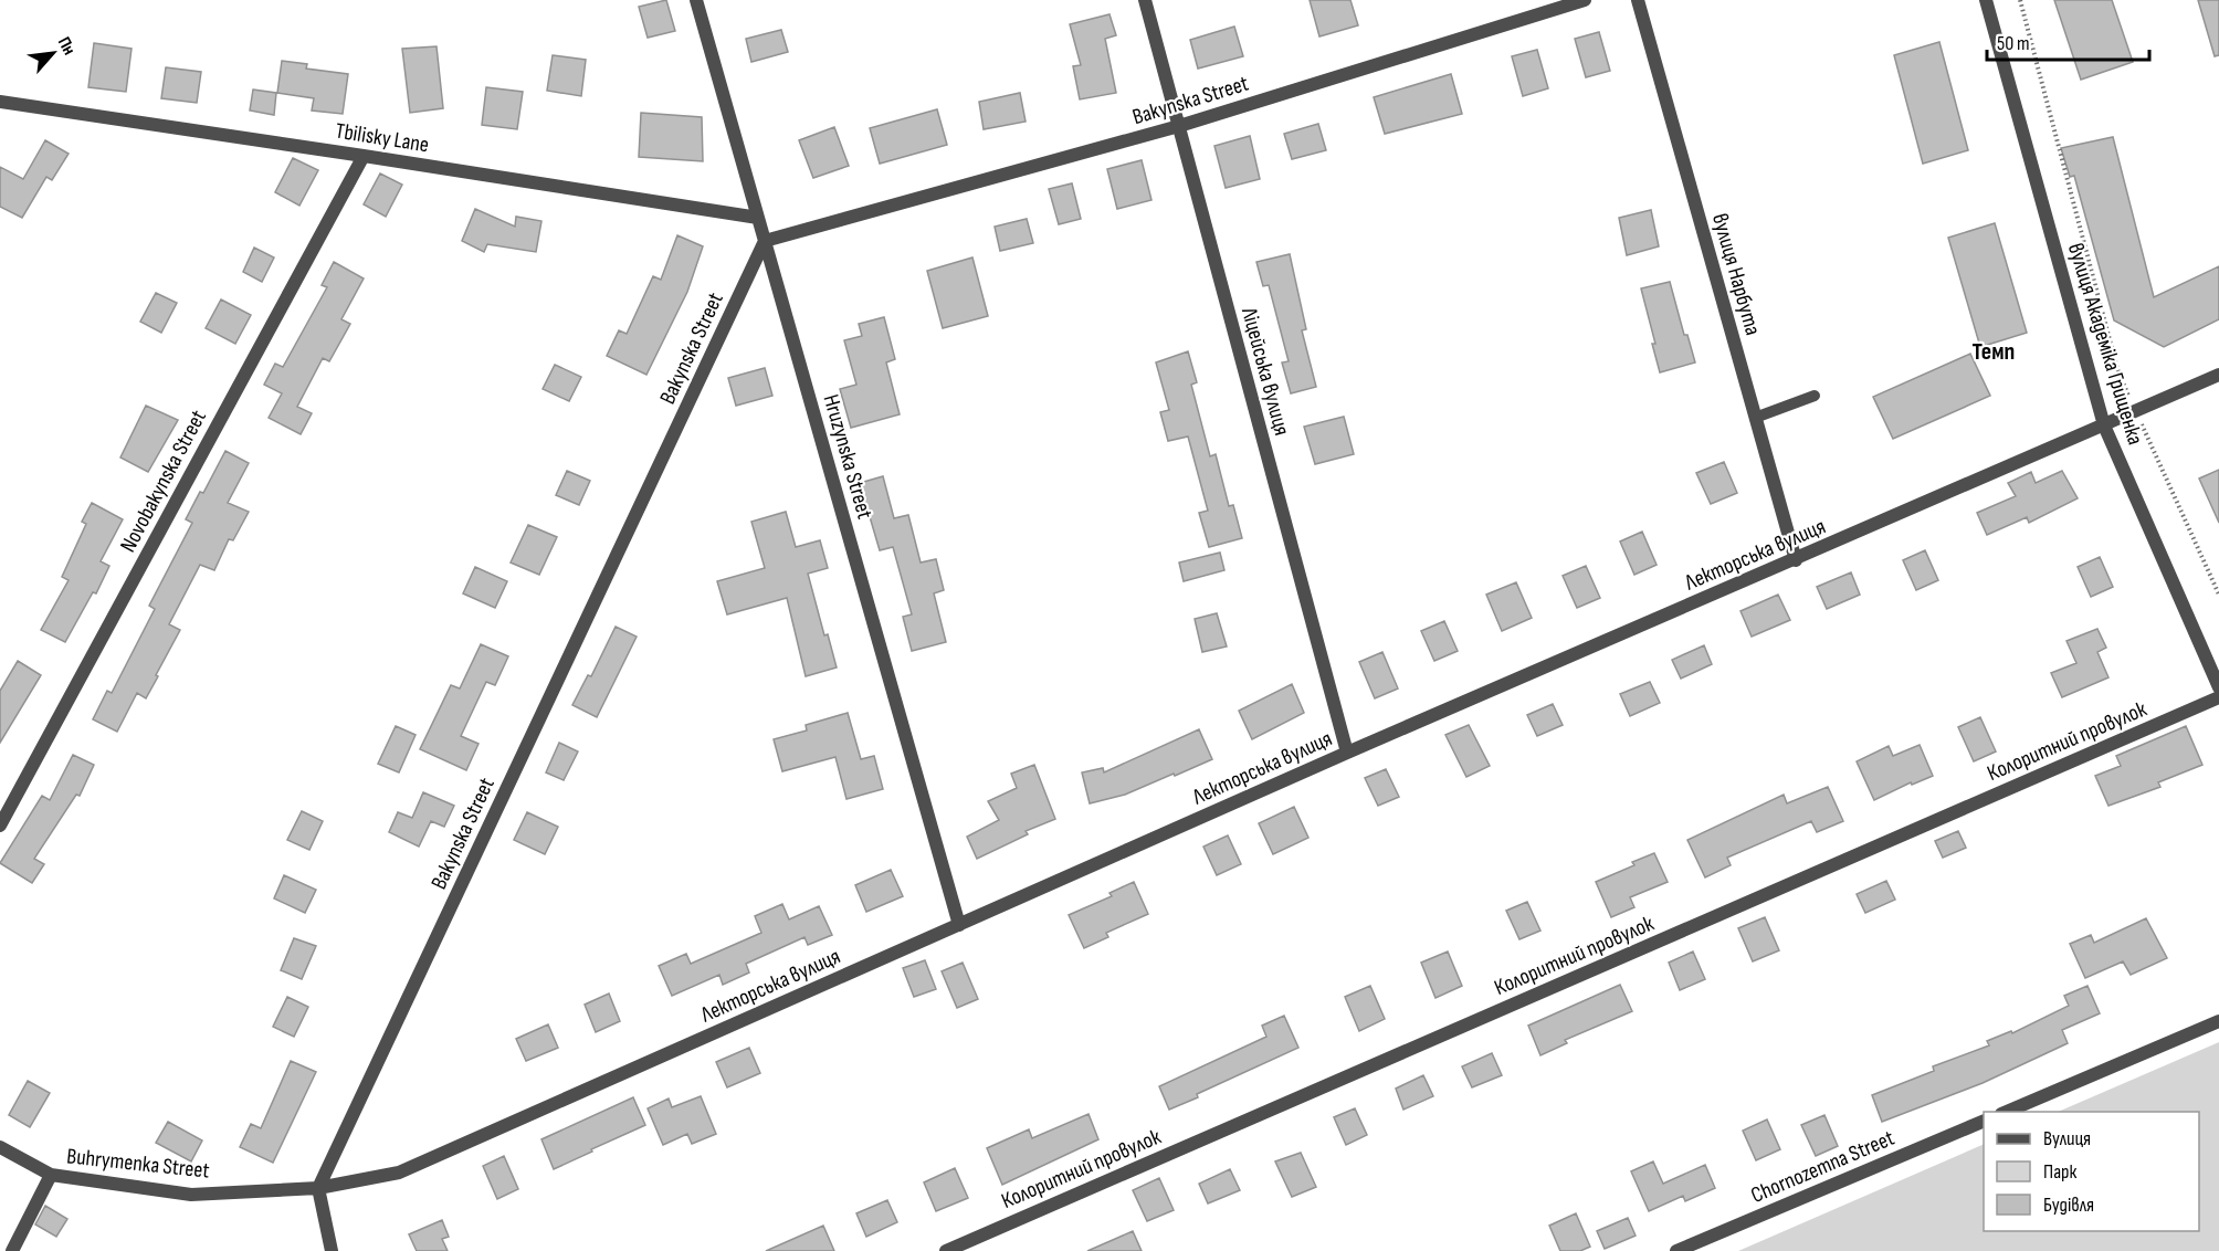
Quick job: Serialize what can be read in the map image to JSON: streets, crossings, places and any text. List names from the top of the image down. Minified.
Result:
{"streets":{"street":["Bakynska Street","Tbilisky Lane","вулиця Нарбута","вулиця Академіка Грищенка","Ліцейська вулиця","Hruzynska Street","Novobakynska Street","Лекторська вулиця","Колоритний провулок","Buhrymenka Street","Chornozemna Street"]},"crossings":[["Bakynska Street","Ліцейська вулиця"],["Bakynska Street","Hruzynska Street"],["Bakynska Street","Лекторська вулиця"],["Bakynska Street","Buhrymenka Street"],["Tbilisky Lane","Hruzynska Street"],["Tbilisky Lane","Novobakynska Street"],["вулиця Нарбута","Лекторська вулиця"],["вулиця Академіка Грищенка","Лекторська вулиця"],["Ліцейська вулиця","Лекторська вулиця"],["Hruzynska Street","Лекторська вулиця"],["Лекторська вулиця","Buhrymenka Street"]],"districts":["Темп"],"legend":["Вулиця","Парк","Будівля"],"scale_bar":"50 m","north":"top right"}
